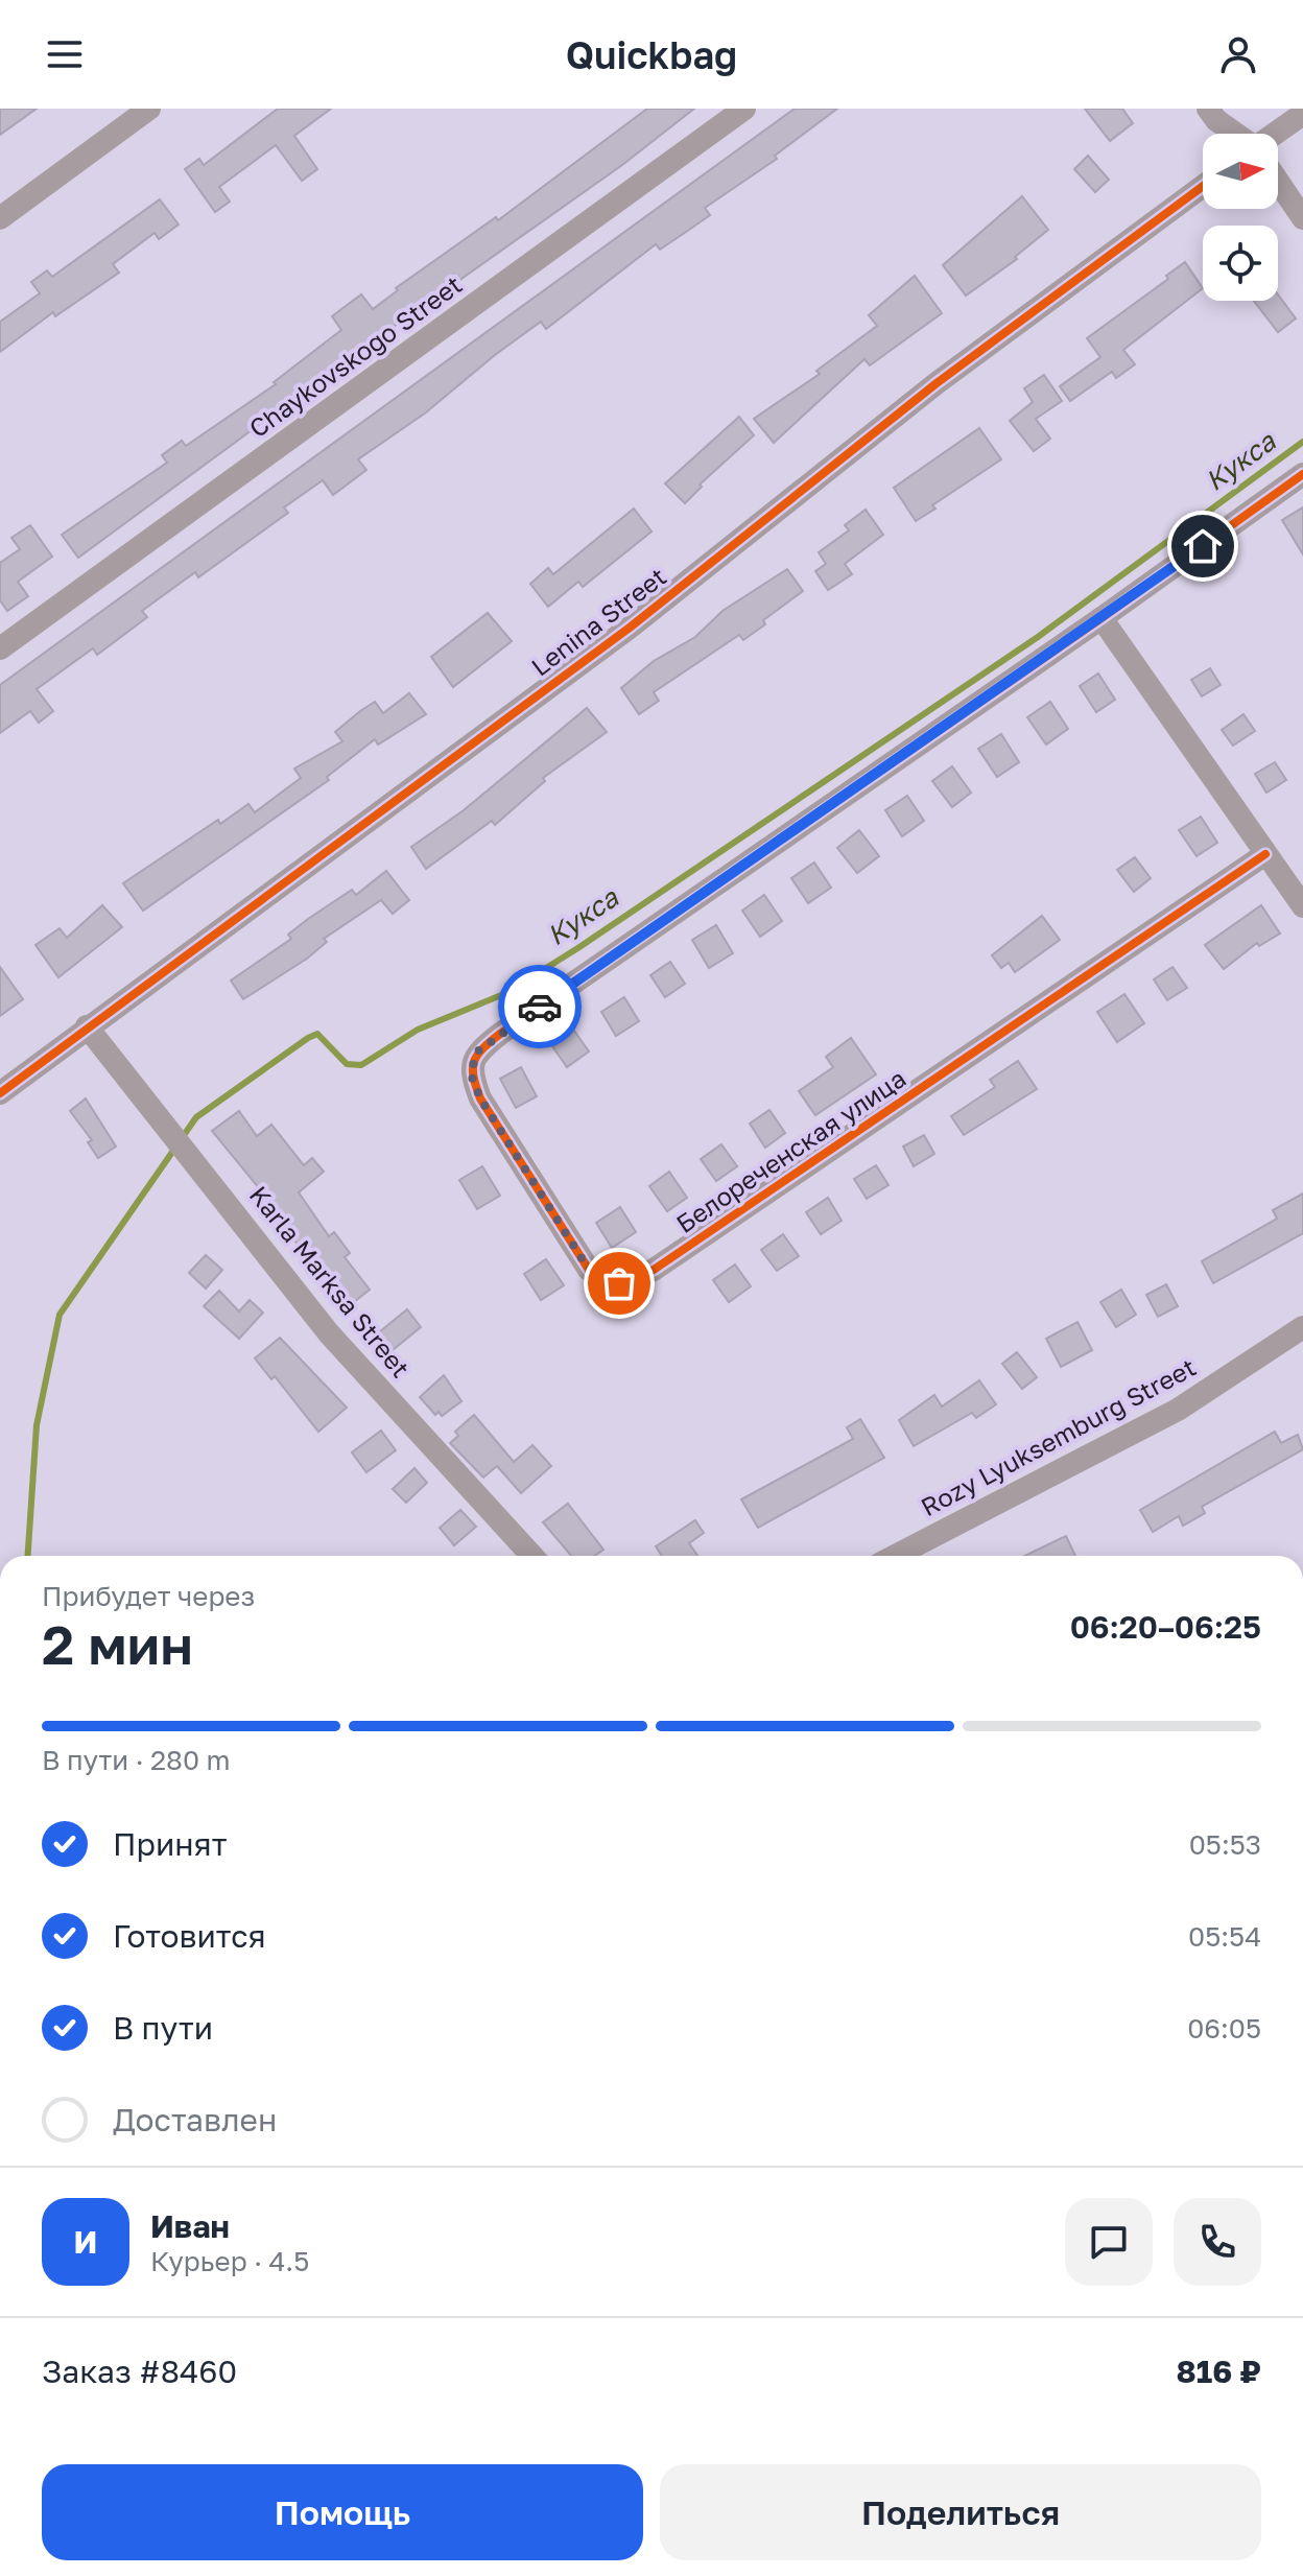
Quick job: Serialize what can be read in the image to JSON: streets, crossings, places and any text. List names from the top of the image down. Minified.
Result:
{"streets":{"street":["Chaykovskogo Street","Lenina Street","Белореченская улица","Karla Marksa Street","Rozy Lyuksemburg Street"]},"crossings":[["Lenina Street","Karla Marksa Street"]],"water":["Кукса"],"north":"right","page":{"header":"Quickbag","heading":["2 мин","Прибудет через","06:20–06:25"],"panel":["Иван","Курьер · 4.5","Заказ #8460","816 ₽"],"bar":"В пути · 280 m","list":[["Принят","05:53"],["Готовится","05:54"],["В пути","06:05"],"Доставлен"],"round":"И","buttons":["Помощь","Поделиться"]}}
